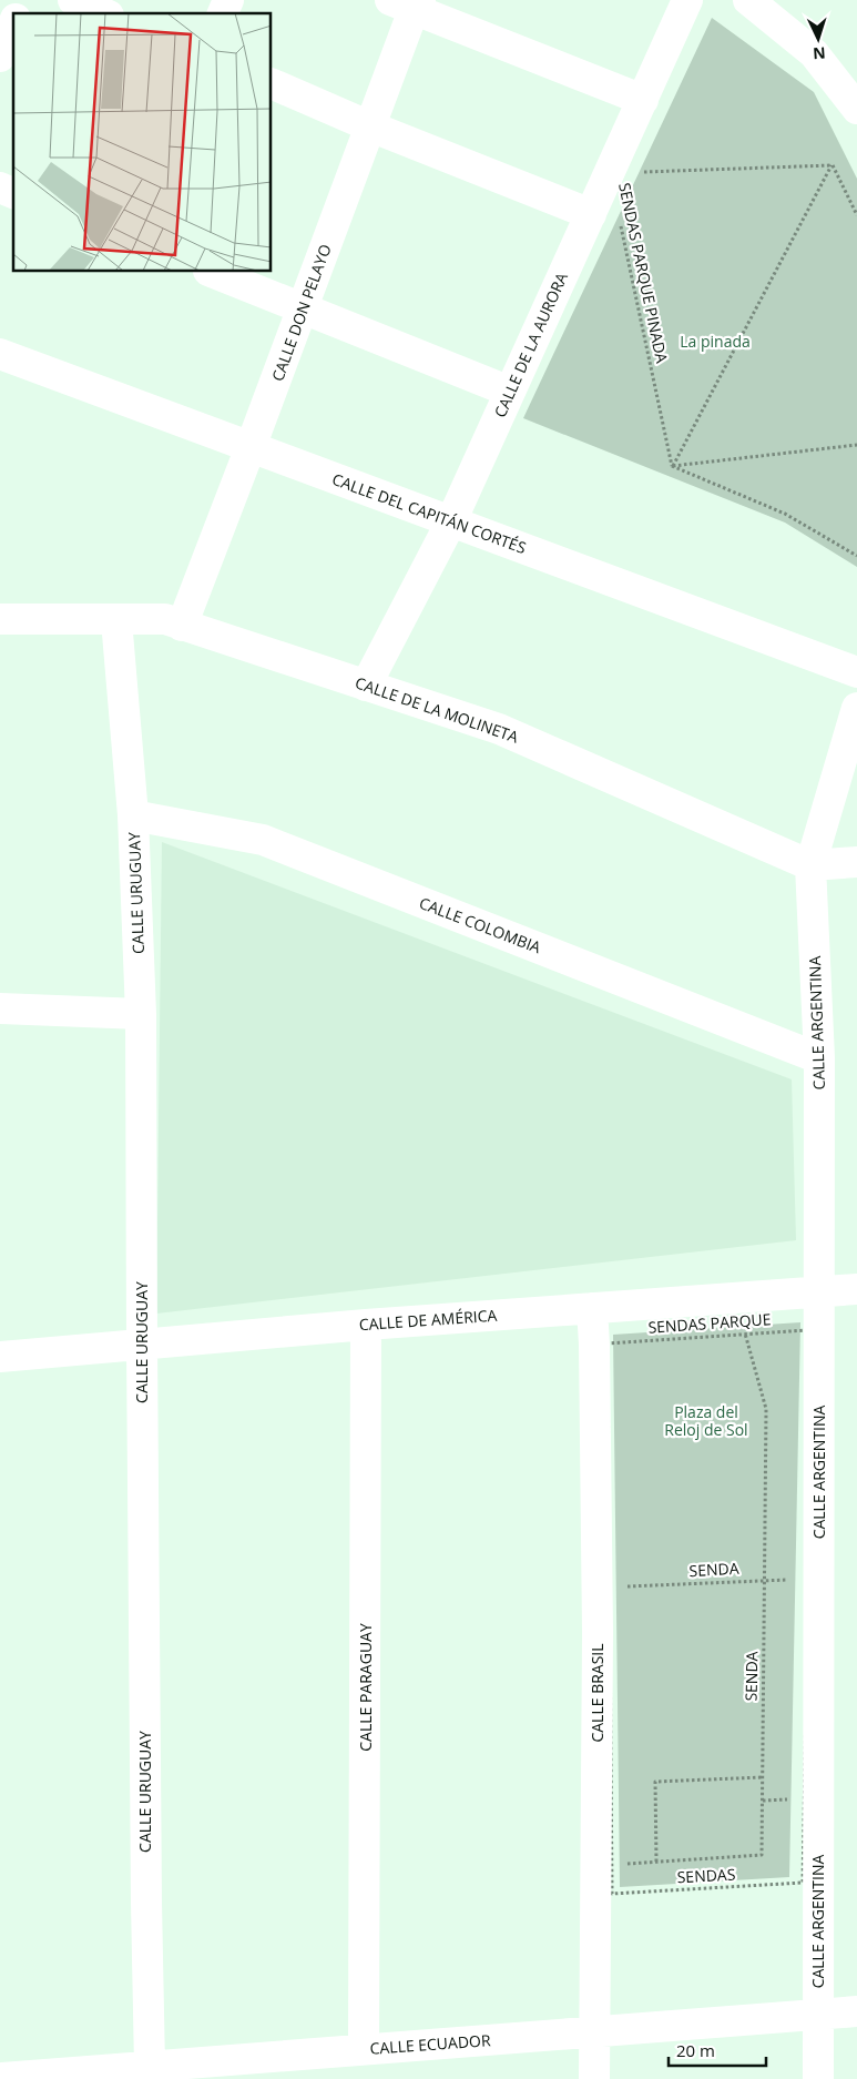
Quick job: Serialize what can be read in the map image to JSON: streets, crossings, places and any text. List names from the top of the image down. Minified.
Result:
{"streets":{"street":["CALLE DON PELAYO","CALLE DE LA AURORA","CALLE DEL CAPITÁN CORTÉS","CALLE DE LA MOLINETA","CALLE URUGUAY","CALLE COLOMBIA","CALLE ARGENTINA","CALLE DE AMÉRICA","CALLE PARAGUAY","CALLE BRASIL","CALLE ECUADOR"],"path":["SENDAS PARQUE PINADA","SENDAS PARQUE","SENDA","SENDAS"]},"crossings":[["SENDAS PARQUE PINADA","CALLE DE LA AURORA"],["CALLE DON PELAYO","CALLE DEL CAPITÁN CORTÉS"],["CALLE DON PELAYO","CALLE DE LA MOLINETA"],["CALLE DE LA AURORA","CALLE DEL CAPITÁN CORTÉS"],["CALLE DE LA AURORA","CALLE DE LA MOLINETA"],["CALLE DE LA MOLINETA","CALLE URUGUAY"],["CALLE DE LA MOLINETA","CALLE ARGENTINA"],["CALLE URUGUAY","CALLE COLOMBIA"],["CALLE URUGUAY","CALLE DE AMÉRICA"],["CALLE URUGUAY","CALLE ECUADOR"],["CALLE COLOMBIA","CALLE ARGENTINA"],["CALLE ARGENTINA","CALLE DE AMÉRICA"],["CALLE ARGENTINA","SENDAS PARQUE"],["CALLE ARGENTINA","SENDA"],["CALLE ARGENTINA","SENDAS"],["CALLE ARGENTINA","CALLE ECUADOR"],["CALLE DE AMÉRICA","CALLE PARAGUAY"],["CALLE DE AMÉRICA","CALLE BRASIL"],["SENDAS PARQUE","SENDA"],["SENDAS PARQUE","SENDAS"],["SENDA","CALLE BRASIL"],["SENDA","SENDAS"],["CALLE PARAGUAY","CALLE ECUADOR"],["CALLE BRASIL","SENDAS"],["CALLE BRASIL","CALLE ECUADOR"]],"parks":["La pinada","Plaza del Reloj de Sol"],"scale_bar":"20 m","north":"bottom"}
